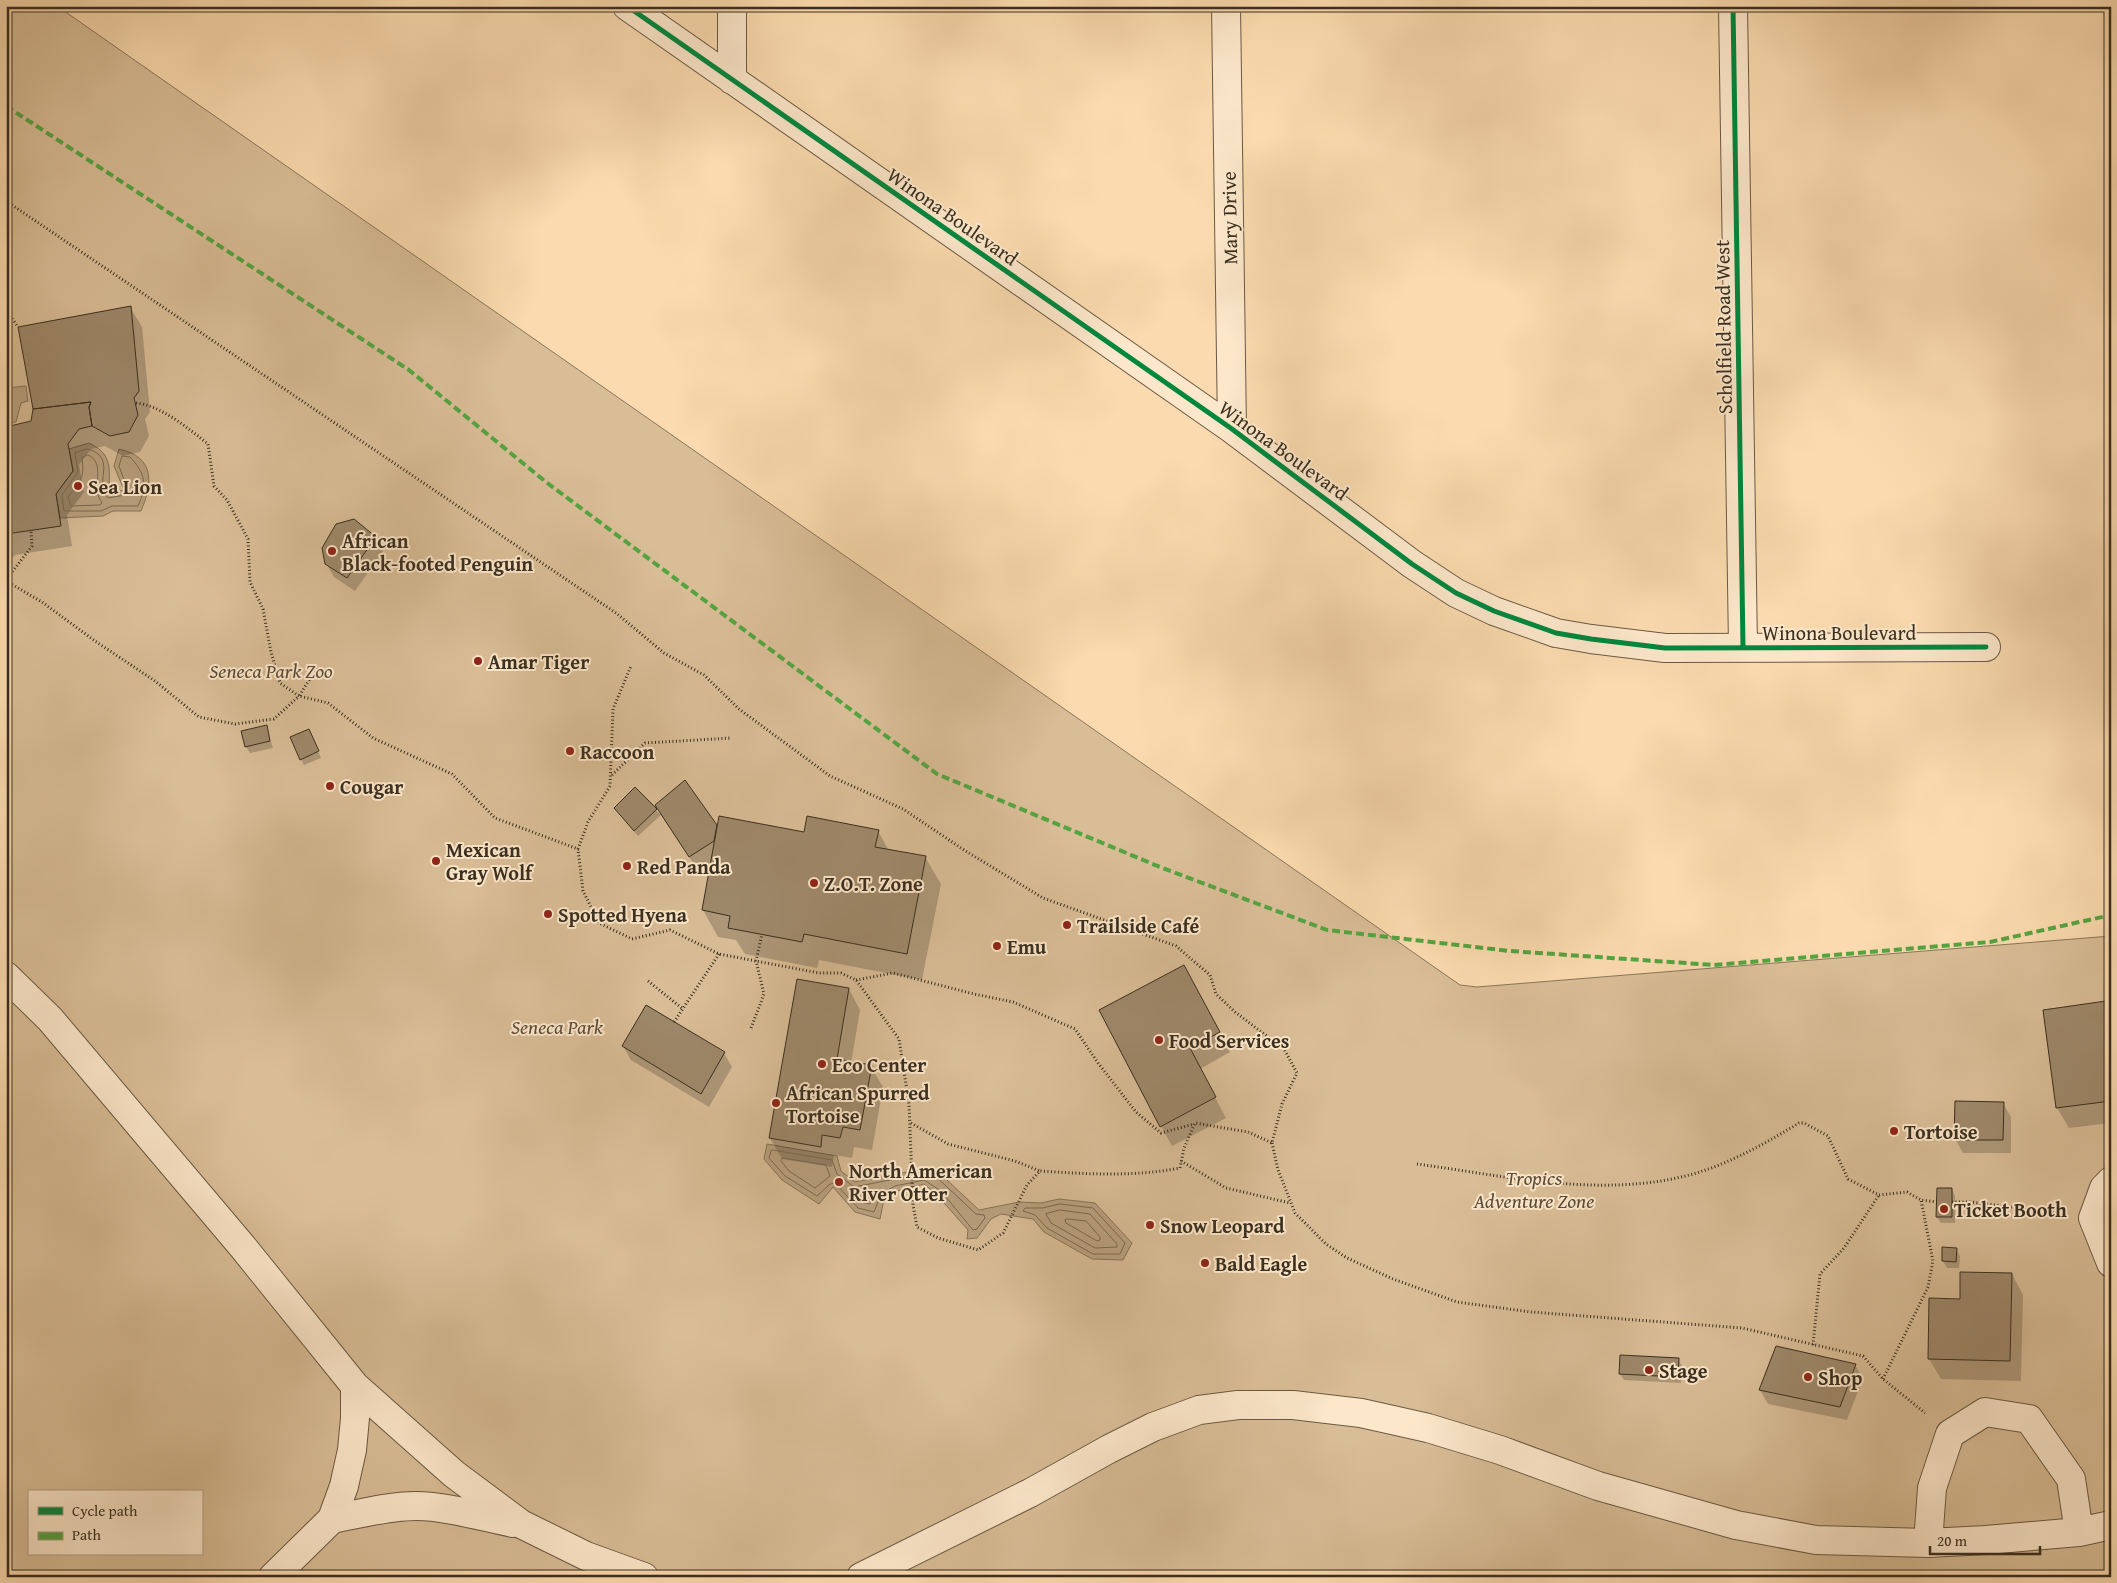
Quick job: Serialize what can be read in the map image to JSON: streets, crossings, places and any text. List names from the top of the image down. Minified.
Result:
{"streets":{"street":["Winona Boulevard","Mary Drive","Scholfield Road West"]},"crossings":[["Winona Boulevard","Mary Drive"],["Winona Boulevard","Scholfield Road West"]],"parks":["Seneca Park Zoo","Seneca Park","Tropics Adventure Zone"],"places":["Sea Lion","African Black-footed Penguin","Amar Tiger","Raccoon","Cougar","Mexican Gray Wolf","Red Panda","Z.O.T. Zone","Spotted Hyena","Trailside Café","Emu","Food Services","Eco Center","African Spurred Tortoise","Tortoise","North American River Otter","Ticket Booth","Snow Leopard","Bald Eagle","Stage","Shop"],"legend":["Cycle path","Path"],"scale_bar":"20 m"}
